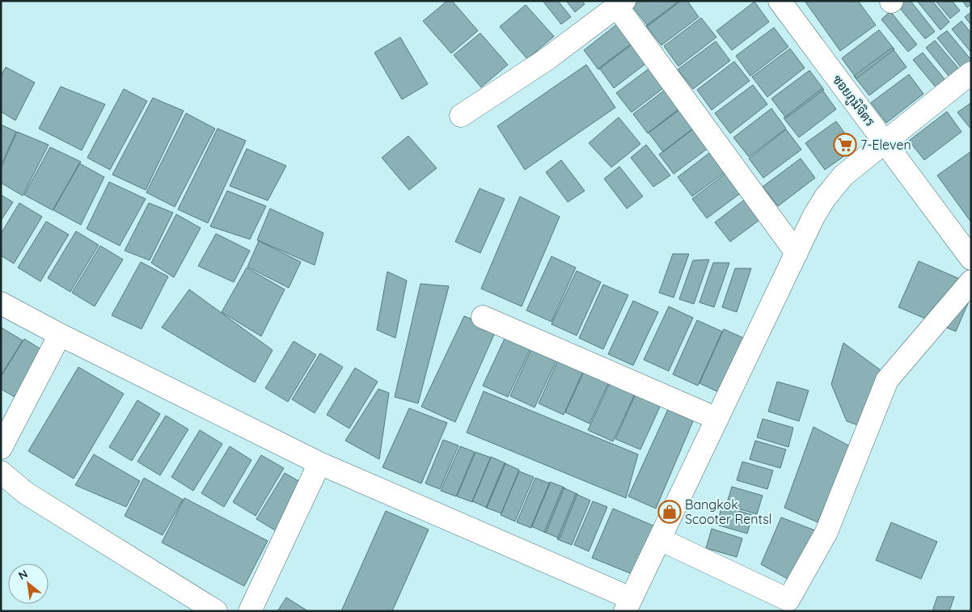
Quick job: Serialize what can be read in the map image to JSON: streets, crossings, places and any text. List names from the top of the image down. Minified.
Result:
{"streets":{"street":["ซอยภูมิจิตร"]},"places":{"supermarket":["7-Eleven"],"shop":["Bangkok Scooter Rentsl"]},"north":"top left"}
